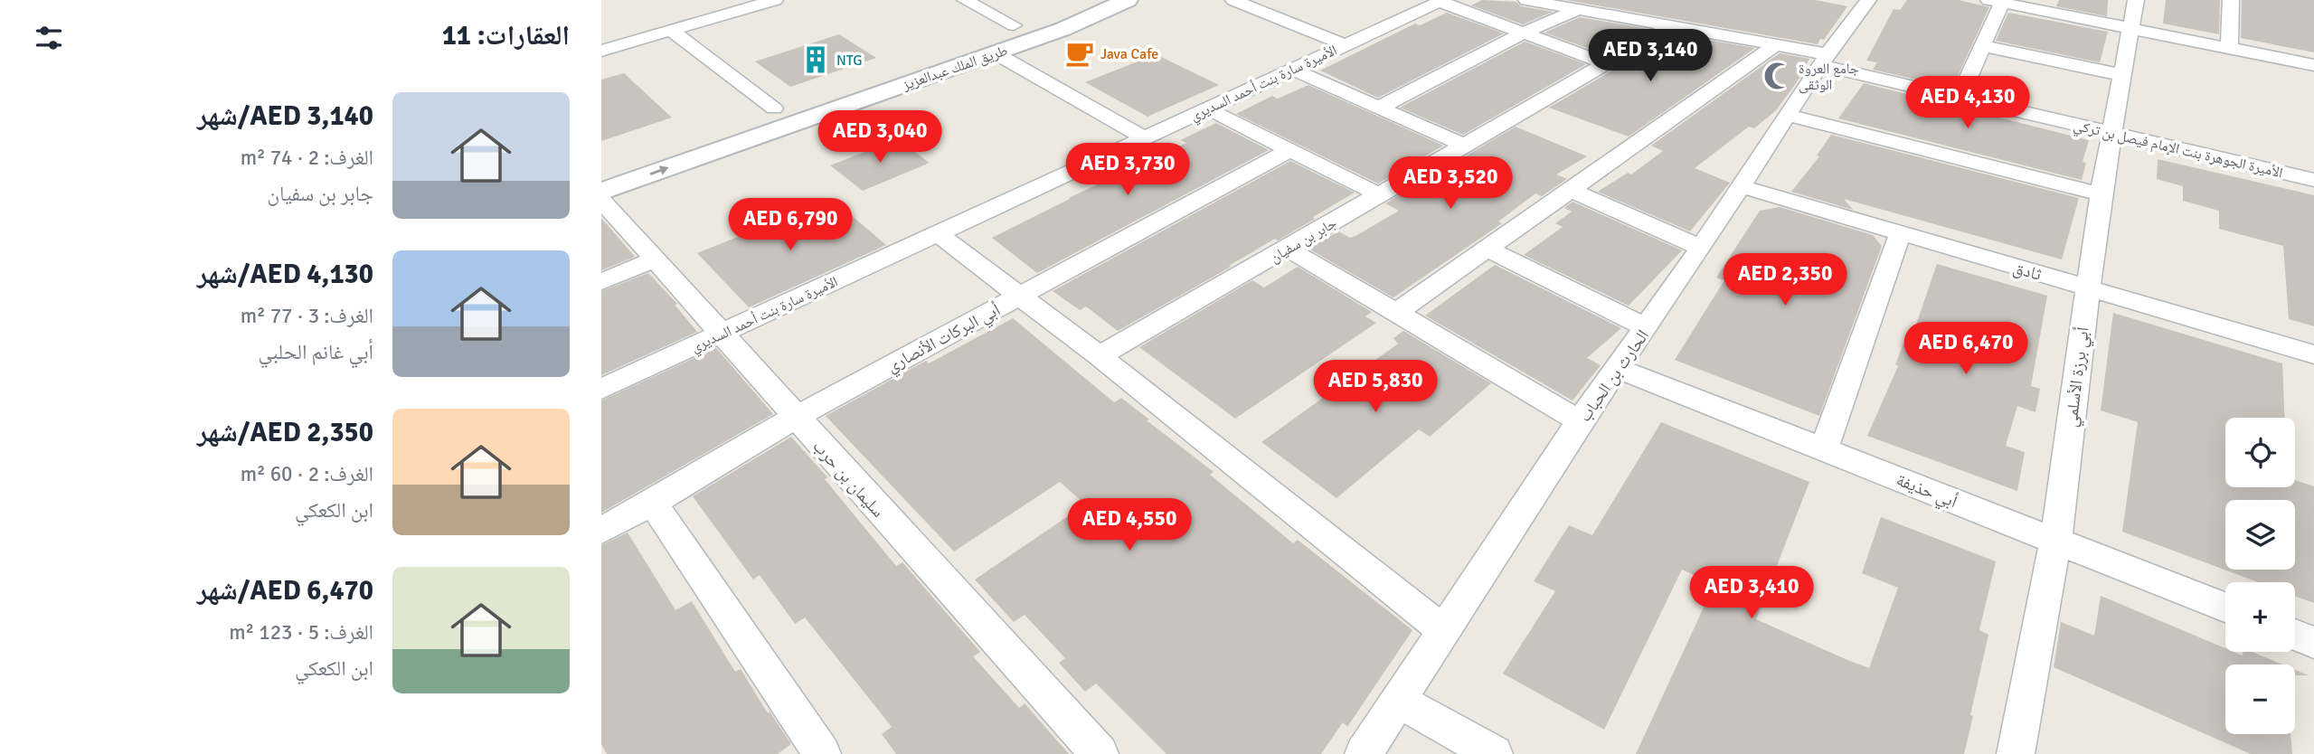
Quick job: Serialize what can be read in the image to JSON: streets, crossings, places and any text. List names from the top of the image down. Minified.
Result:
{"streets":{"main road":["طريق الملك عبدالعزيز"],"street":["الأميرة سارة بنت أحمد السديري","الأميرة الجوهرة بنت الإمام فيصل بن تركي","جابر بن سفيان","ثادق","أبي البركات الأنصاري","الحارث بن الحباب","أبي برزة الأسلمي","سليمان بن حرب","أبي حذيفة"]},"crossings":[["الأميرة سارة بنت أحمد السديري","سليمان بن حرب"],["الأميرة الجوهرة بنت الإمام فيصل بن تركي","جابر بن سفيان"],["الأميرة الجوهرة بنت الإمام فيصل بن تركي","الحارث بن الحباب"],["الأميرة الجوهرة بنت الإمام فيصل بن تركي","أبي برزة الأسلمي"],["ثادق","الحارث بن الحباب"],["ثادق","أبي برزة الأسلمي"],["أبي البركات الأنصاري","سليمان بن حرب"],["الحارث بن الحباب","أبي حذيفة"],["أبي برزة الأسلمي","أبي حذيفة"]],"places":{"cafe":["Java Cafe"],"building":["NTG"],"mosque":["جامع العروة الوثقى"]},"page":{"heading":"العقارات: 11","price":["AED 3,140","AED 4,130","AED 3,040","AED 3,730","AED 3,520","AED 6,790","AED 2,350","AED 6,470","AED 5,830","AED 4,550","AED 3,410"],"list":[{"name":"AED 3,140/شهر","note":"الغرف: 2 · 74 m² · جابر بن سفيان"},{"name":"AED 4,130/شهر","note":"الغرف: 3 · 77 m² · أبي غانم الحلبي"},{"name":"AED 2,350/شهر","note":"الغرف: 2 · 60 m² · ابن الكعكي"},{"name":"AED 6,470/شهر","note":"الغرف: 5 · 123 m² · ابن الكعكي"}],"map_buttons":["+","−"]}}
